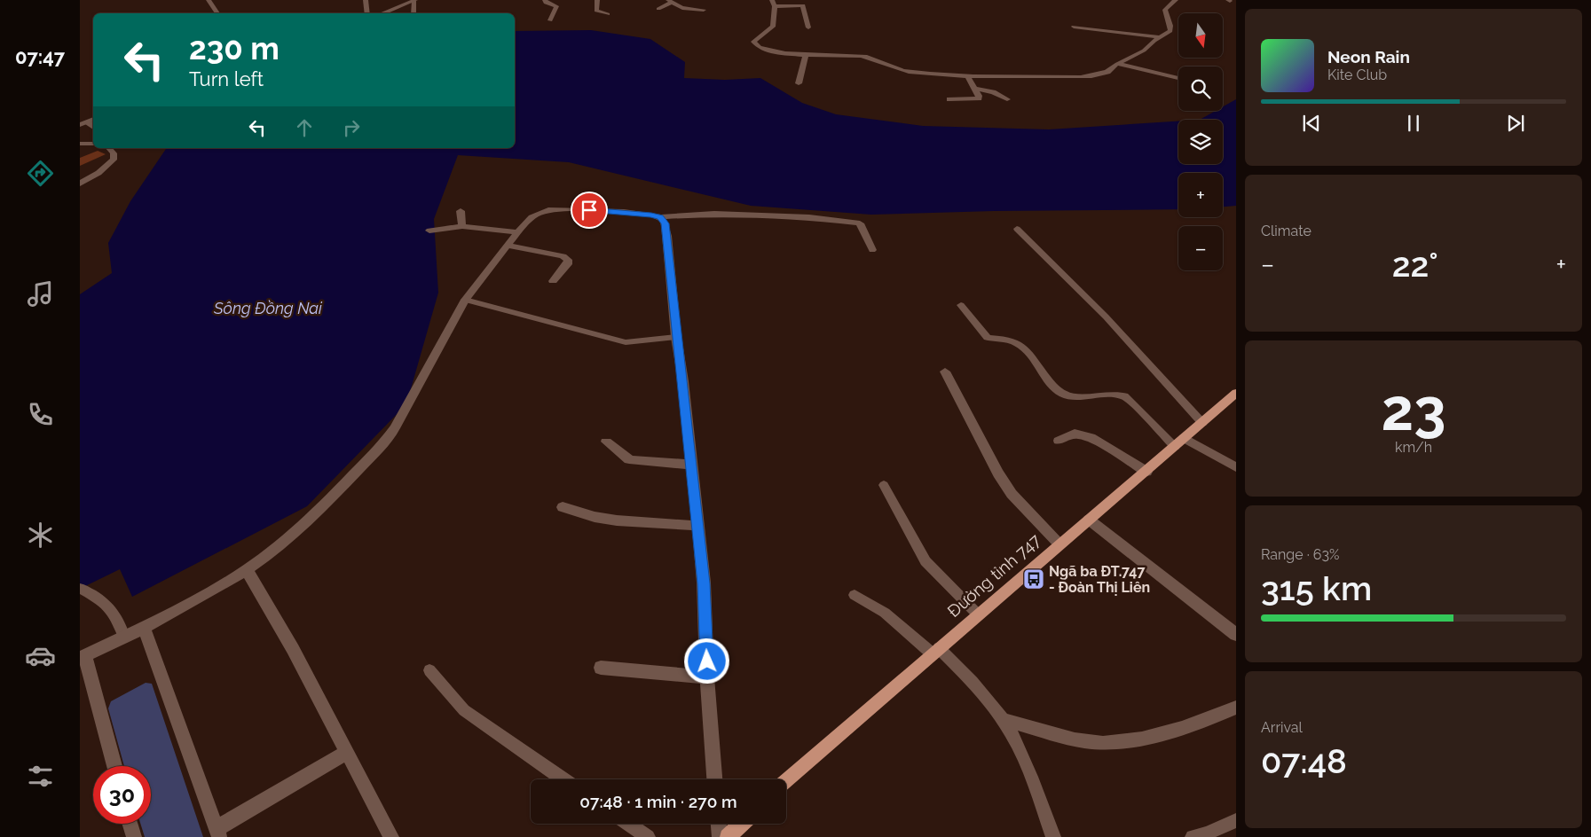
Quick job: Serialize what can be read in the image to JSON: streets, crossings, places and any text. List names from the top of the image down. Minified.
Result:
{"streets":{"main road":["Đường tỉnh 747"]},"water":["Sông Đồng Nai"],"places":{"bus stop":["Ngã ba ĐT.747 - Đoàn Thị Liên"]},"north":"bottom","page":{"tabs":"07:47","map_buttons":["+","−"],"turn":["230 m","Turn left"],"song":["Neon Rain","Kite Club"],"tile":["Climate",["23","km/h"],["Range · 63%","315 km"],["Arrival","07:48"]],"heat":["−","22°","+"],"limit":"30","trip":"07:48 · 1 min · 270 m"}}
